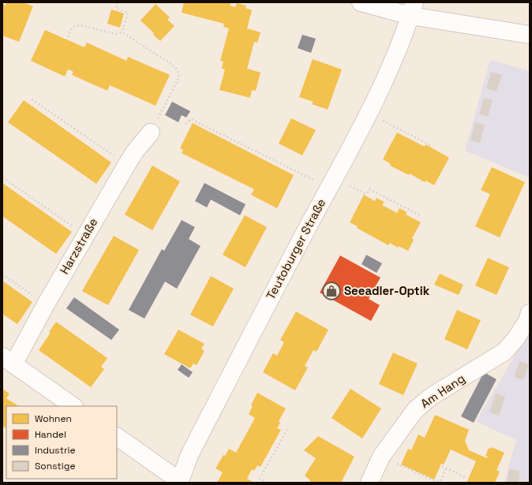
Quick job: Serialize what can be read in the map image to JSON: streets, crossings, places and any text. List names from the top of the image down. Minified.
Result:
{"streets":{"street":["Harzstraße","Teutoburger Straße","Am Hang"]},"places":{"shop":["Seeadler-Optik"]},"legend":["Wohnen","Handel","Industrie","Sonstige"]}
